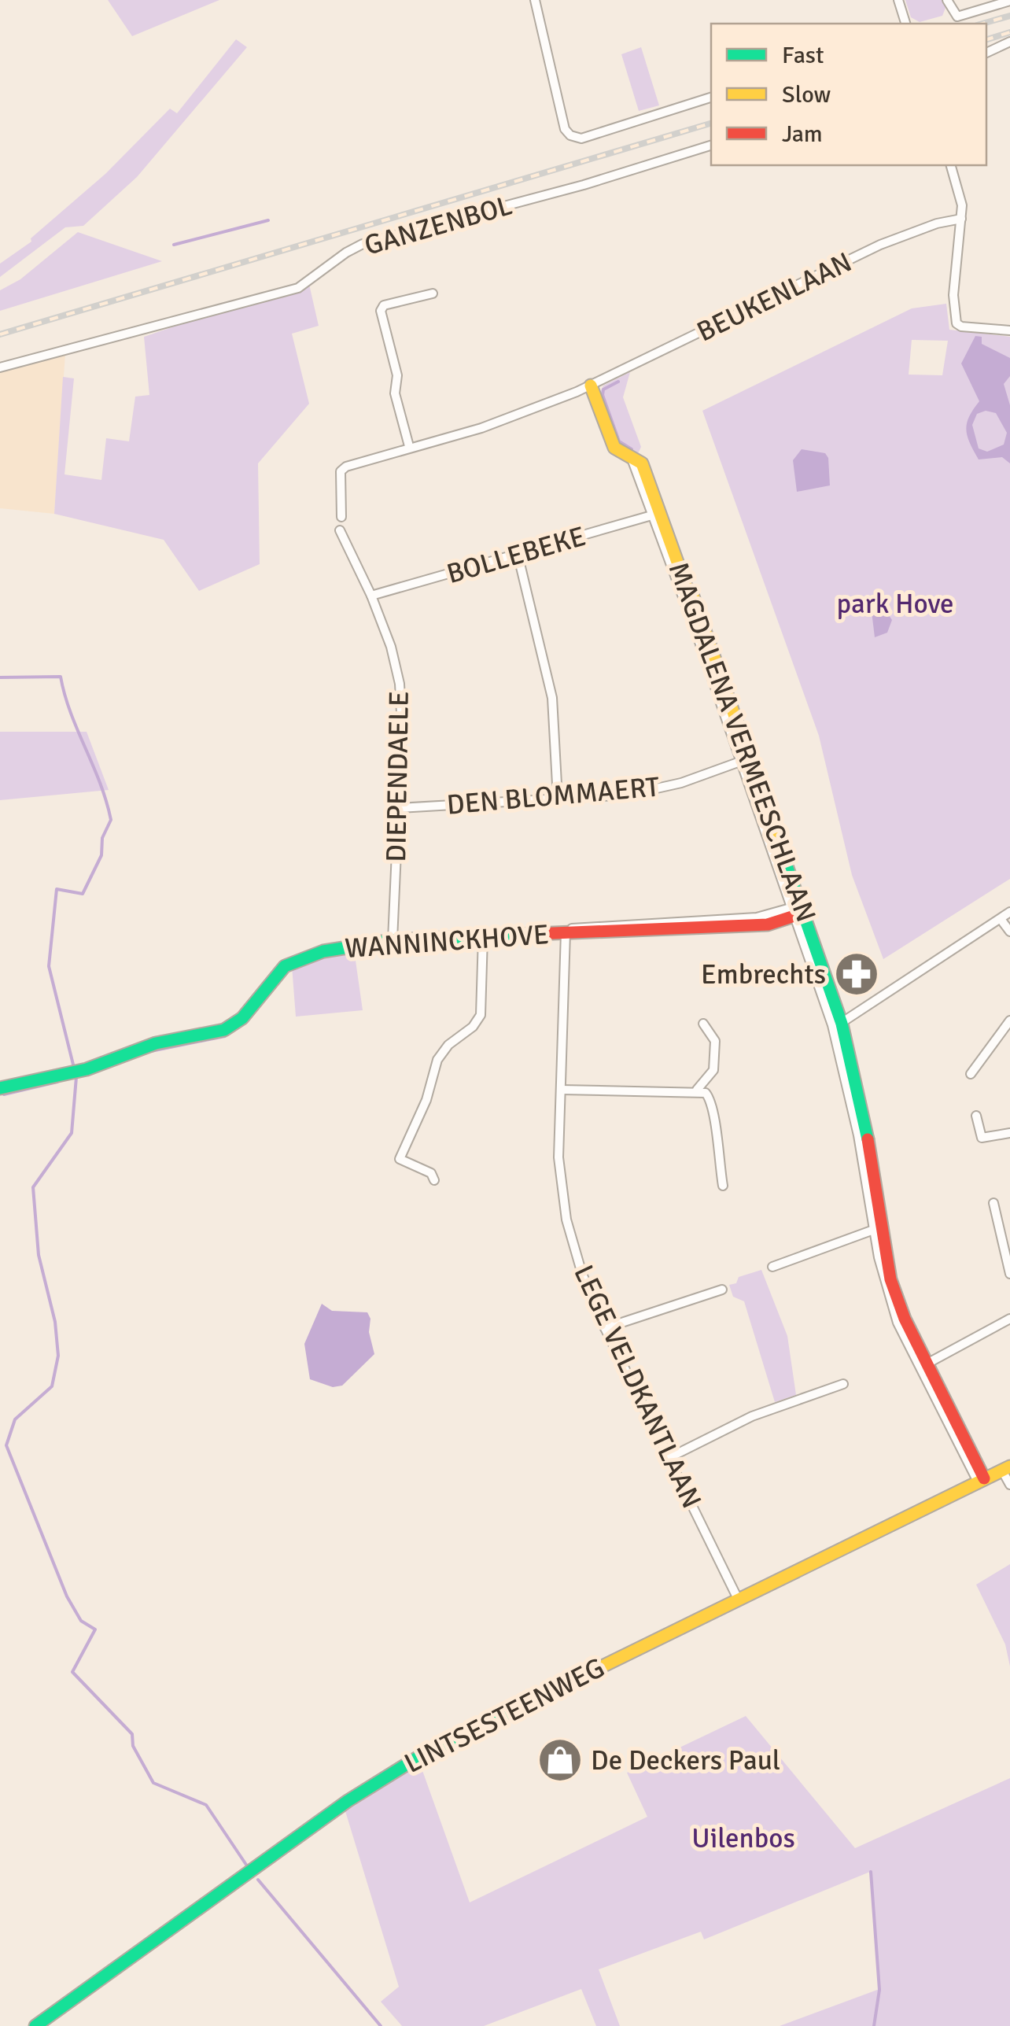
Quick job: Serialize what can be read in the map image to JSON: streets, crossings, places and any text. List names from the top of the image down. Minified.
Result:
{"streets":{"street":["GANZENBOL","BEUKENLAAN","BOLLEBEKE","MAGDALENA VERMEESCHLAAN","DIEPENDAELE","DEN BLOMMAERT","WANNINCKHOVE","LEGE VELDKANTLAAN","LINTSESTEENWEG"]},"crossings":[["BEUKENLAAN","MAGDALENA VERMEESCHLAAN"],["BOLLEBEKE","MAGDALENA VERMEESCHLAAN"],["BOLLEBEKE","DIEPENDAELE"],["MAGDALENA VERMEESCHLAAN","DEN BLOMMAERT"],["MAGDALENA VERMEESCHLAAN","WANNINCKHOVE"],["MAGDALENA VERMEESCHLAAN","LINTSESTEENWEG"],["DIEPENDAELE","DEN BLOMMAERT"],["DIEPENDAELE","WANNINCKHOVE"],["WANNINCKHOVE","LEGE VELDKANTLAAN"],["LEGE VELDKANTLAAN","LINTSESTEENWEG"]],"parks":["park Hove","Uilenbos"],"places":{"pharmacy":["Embrechts"],"shop":["De Deckers Paul"]},"legend":["Fast","Slow","Jam"]}
